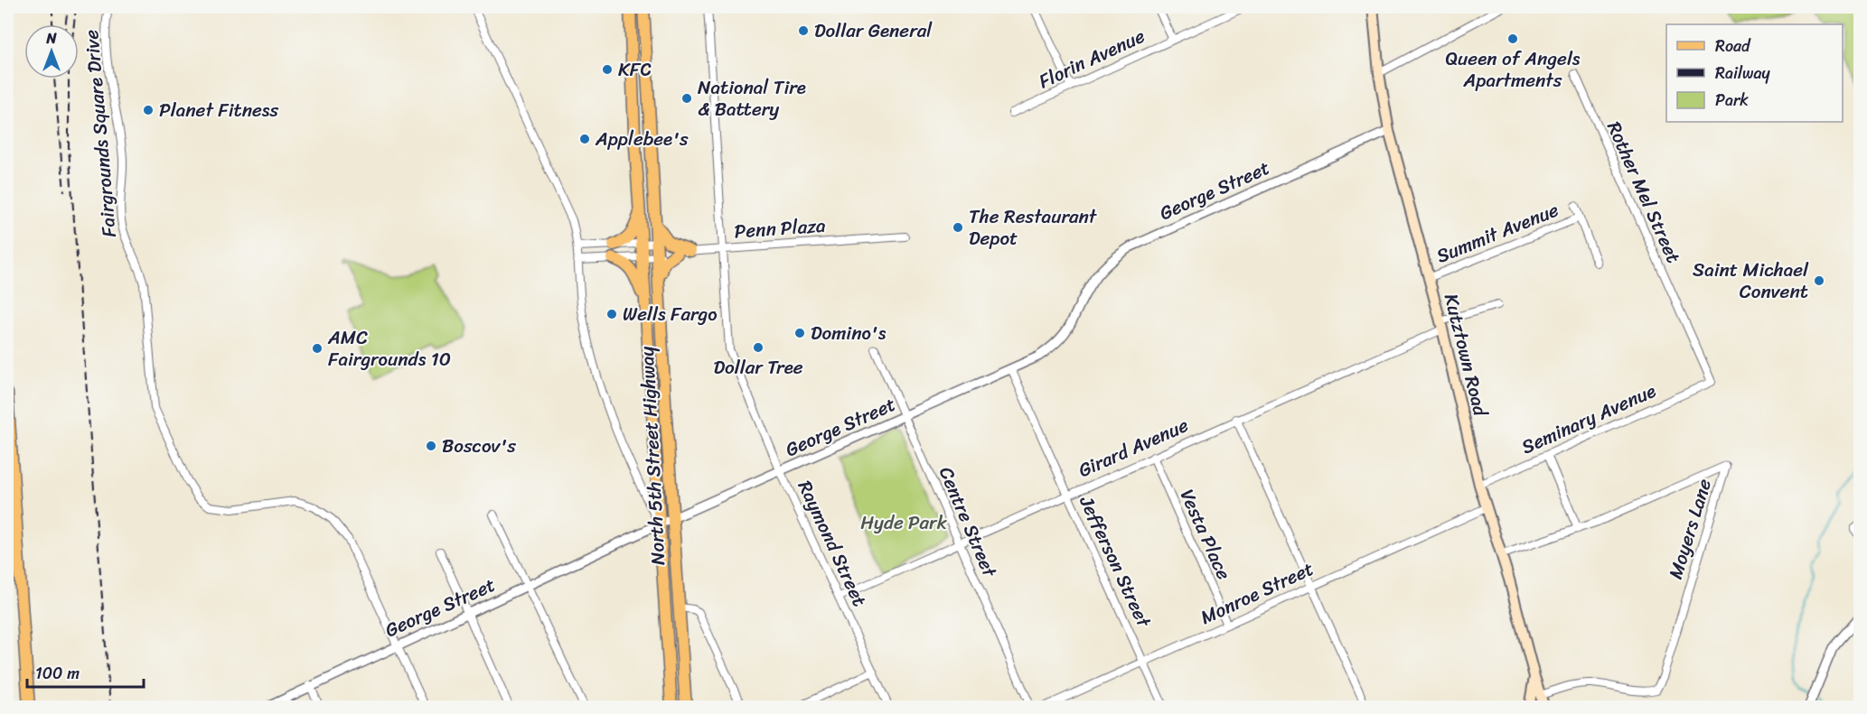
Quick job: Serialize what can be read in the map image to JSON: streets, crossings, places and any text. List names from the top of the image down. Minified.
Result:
{"streets":{"main road":["Kutztown Road","North 5th Street Highway"],"street":["Florin Avenue","Fairgrounds Square Drive","George Street","Rother Mel Street","Penn Plaza","Summit Avenue","Seminary Avenue","Girard Avenue","Centre Street","Moyers Lane","Vesta Place","Raymond Street","Jefferson Street","Monroe Street"]},"crossings":[["Fairgrounds Square Drive","George Street"],["George Street","Kutztown Road"],["George Street","North 5th Street Highway"],["George Street","Centre Street"],["George Street","Raymond Street"],["George Street","Jefferson Street"],["Rother Mel Street","Seminary Avenue"],["Penn Plaza","North 5th Street Highway"],["Penn Plaza","Raymond Street"],["Summit Avenue","Kutztown Road"],["Kutztown Road","Seminary Avenue"],["Kutztown Road","Girard Avenue"],["Kutztown Road","Moyers Lane"],["Kutztown Road","Monroe Street"],["Girard Avenue","Centre Street"],["Girard Avenue","Vesta Place"],["Girard Avenue","Raymond Street"],["Girard Avenue","Jefferson Street"],["Vesta Place","Monroe Street"],["Jefferson Street","Monroe Street"]],"parks":["Hyde Park"],"places":["Dollar General","Queen of Angels Apartments","KFC","National Tire & Battery","Planet Fitness","Applebee's","The Restaurant Depot","Saint Michael Convent","Wells Fargo","Domino's","Dollar Tree","AMC Fairgrounds 10","Boscov's"],"legend":["Road","Railway","Park"],"scale_bar":"100 m","north":"top"}
